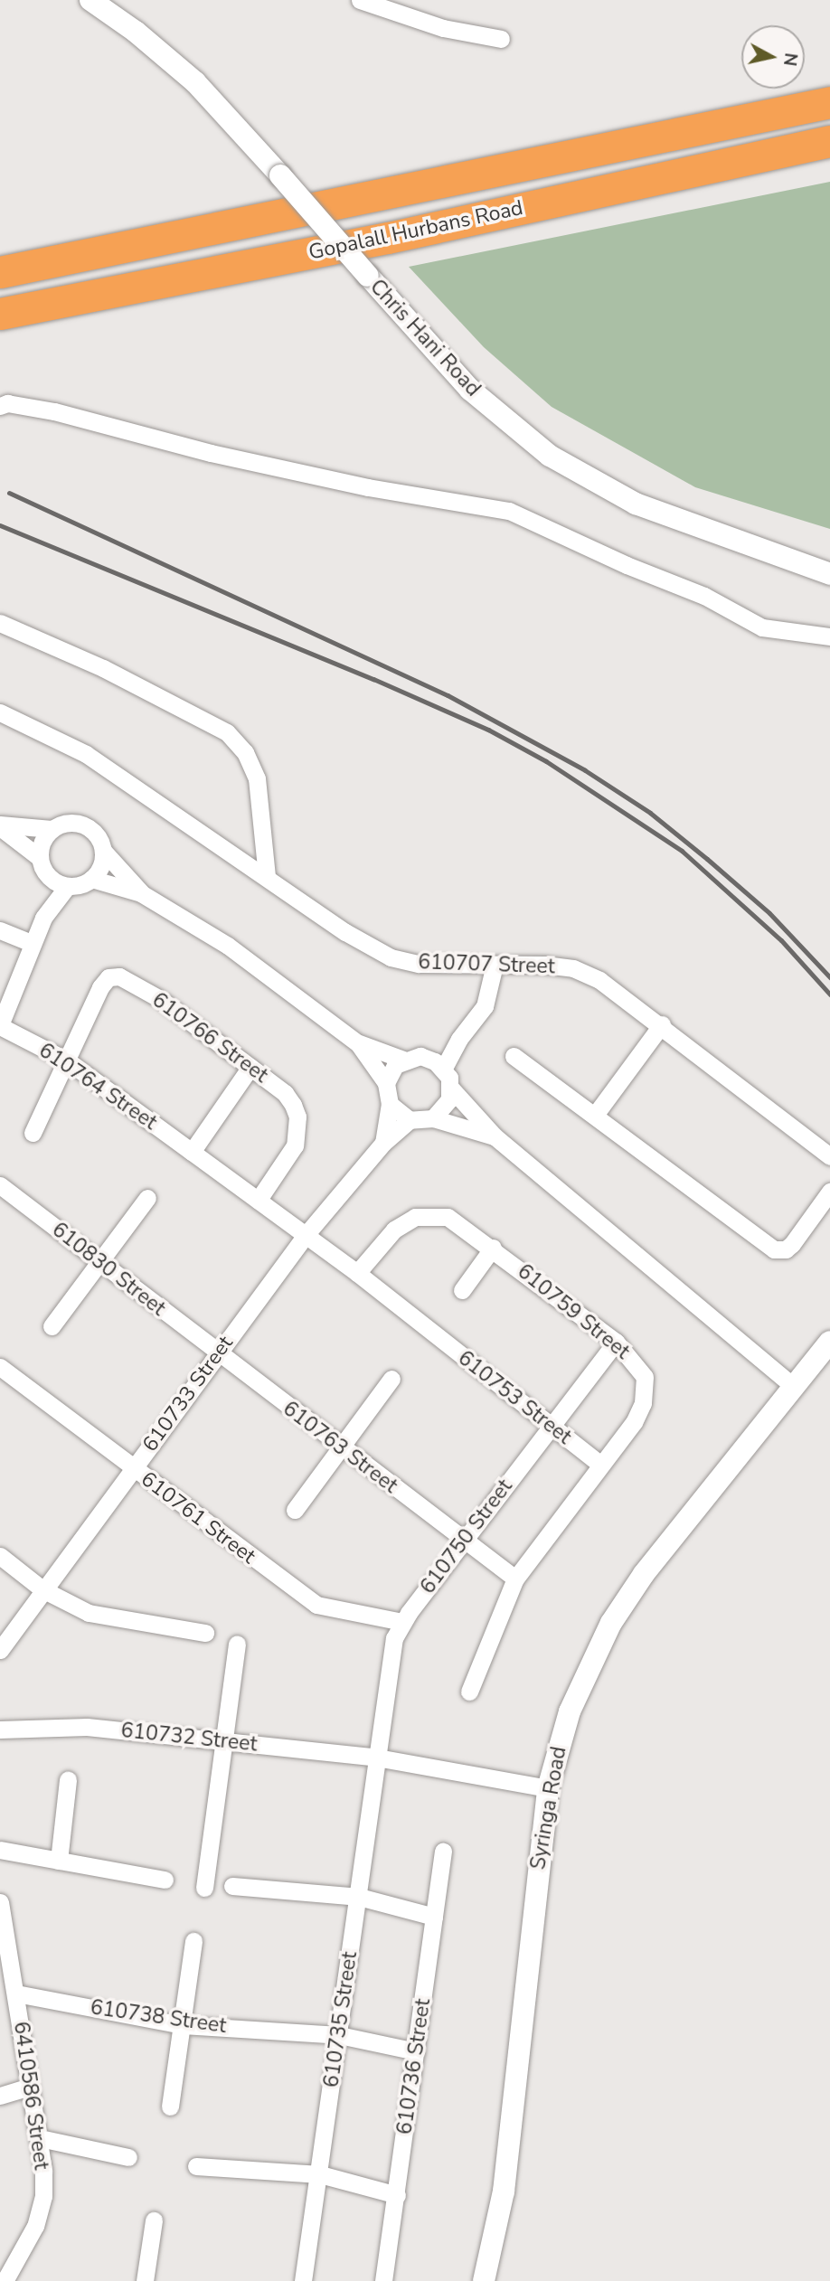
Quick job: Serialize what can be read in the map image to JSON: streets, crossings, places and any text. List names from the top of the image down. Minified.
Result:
{"streets":{"highway":["Gopalall Hurbans Road"],"street":["Chris Hani Road","610707 Street","610766 Street","610764 Street","610830 Street","610759 Street","610733 Street","610753 Street","610763 Street","610761 Street","610750 Street","610732 Street","Syringa Road","610738 Street","610735 Street","610736 Street","6410586 Street"]},"crossings":[["610766 Street","610764 Street"],["610764 Street","610733 Street"],["610764 Street","610753 Street"],["610830 Street","610733 Street"],["610830 Street","610763 Street"],["610759 Street","610753 Street"],["610759 Street","610763 Street"],["610759 Street","610750 Street"],["610733 Street","610753 Street"],["610733 Street","610763 Street"],["610733 Street","610761 Street"],["610753 Street","610750 Street"],["610763 Street","610750 Street"],["610761 Street","610750 Street"],["610750 Street","610732 Street"],["610750 Street","610735 Street"],["610732 Street","Syringa Road"],["610732 Street","610735 Street"],["610738 Street","610735 Street"],["610738 Street","610736 Street"],["610738 Street","6410586 Street"]],"north":"right"}
